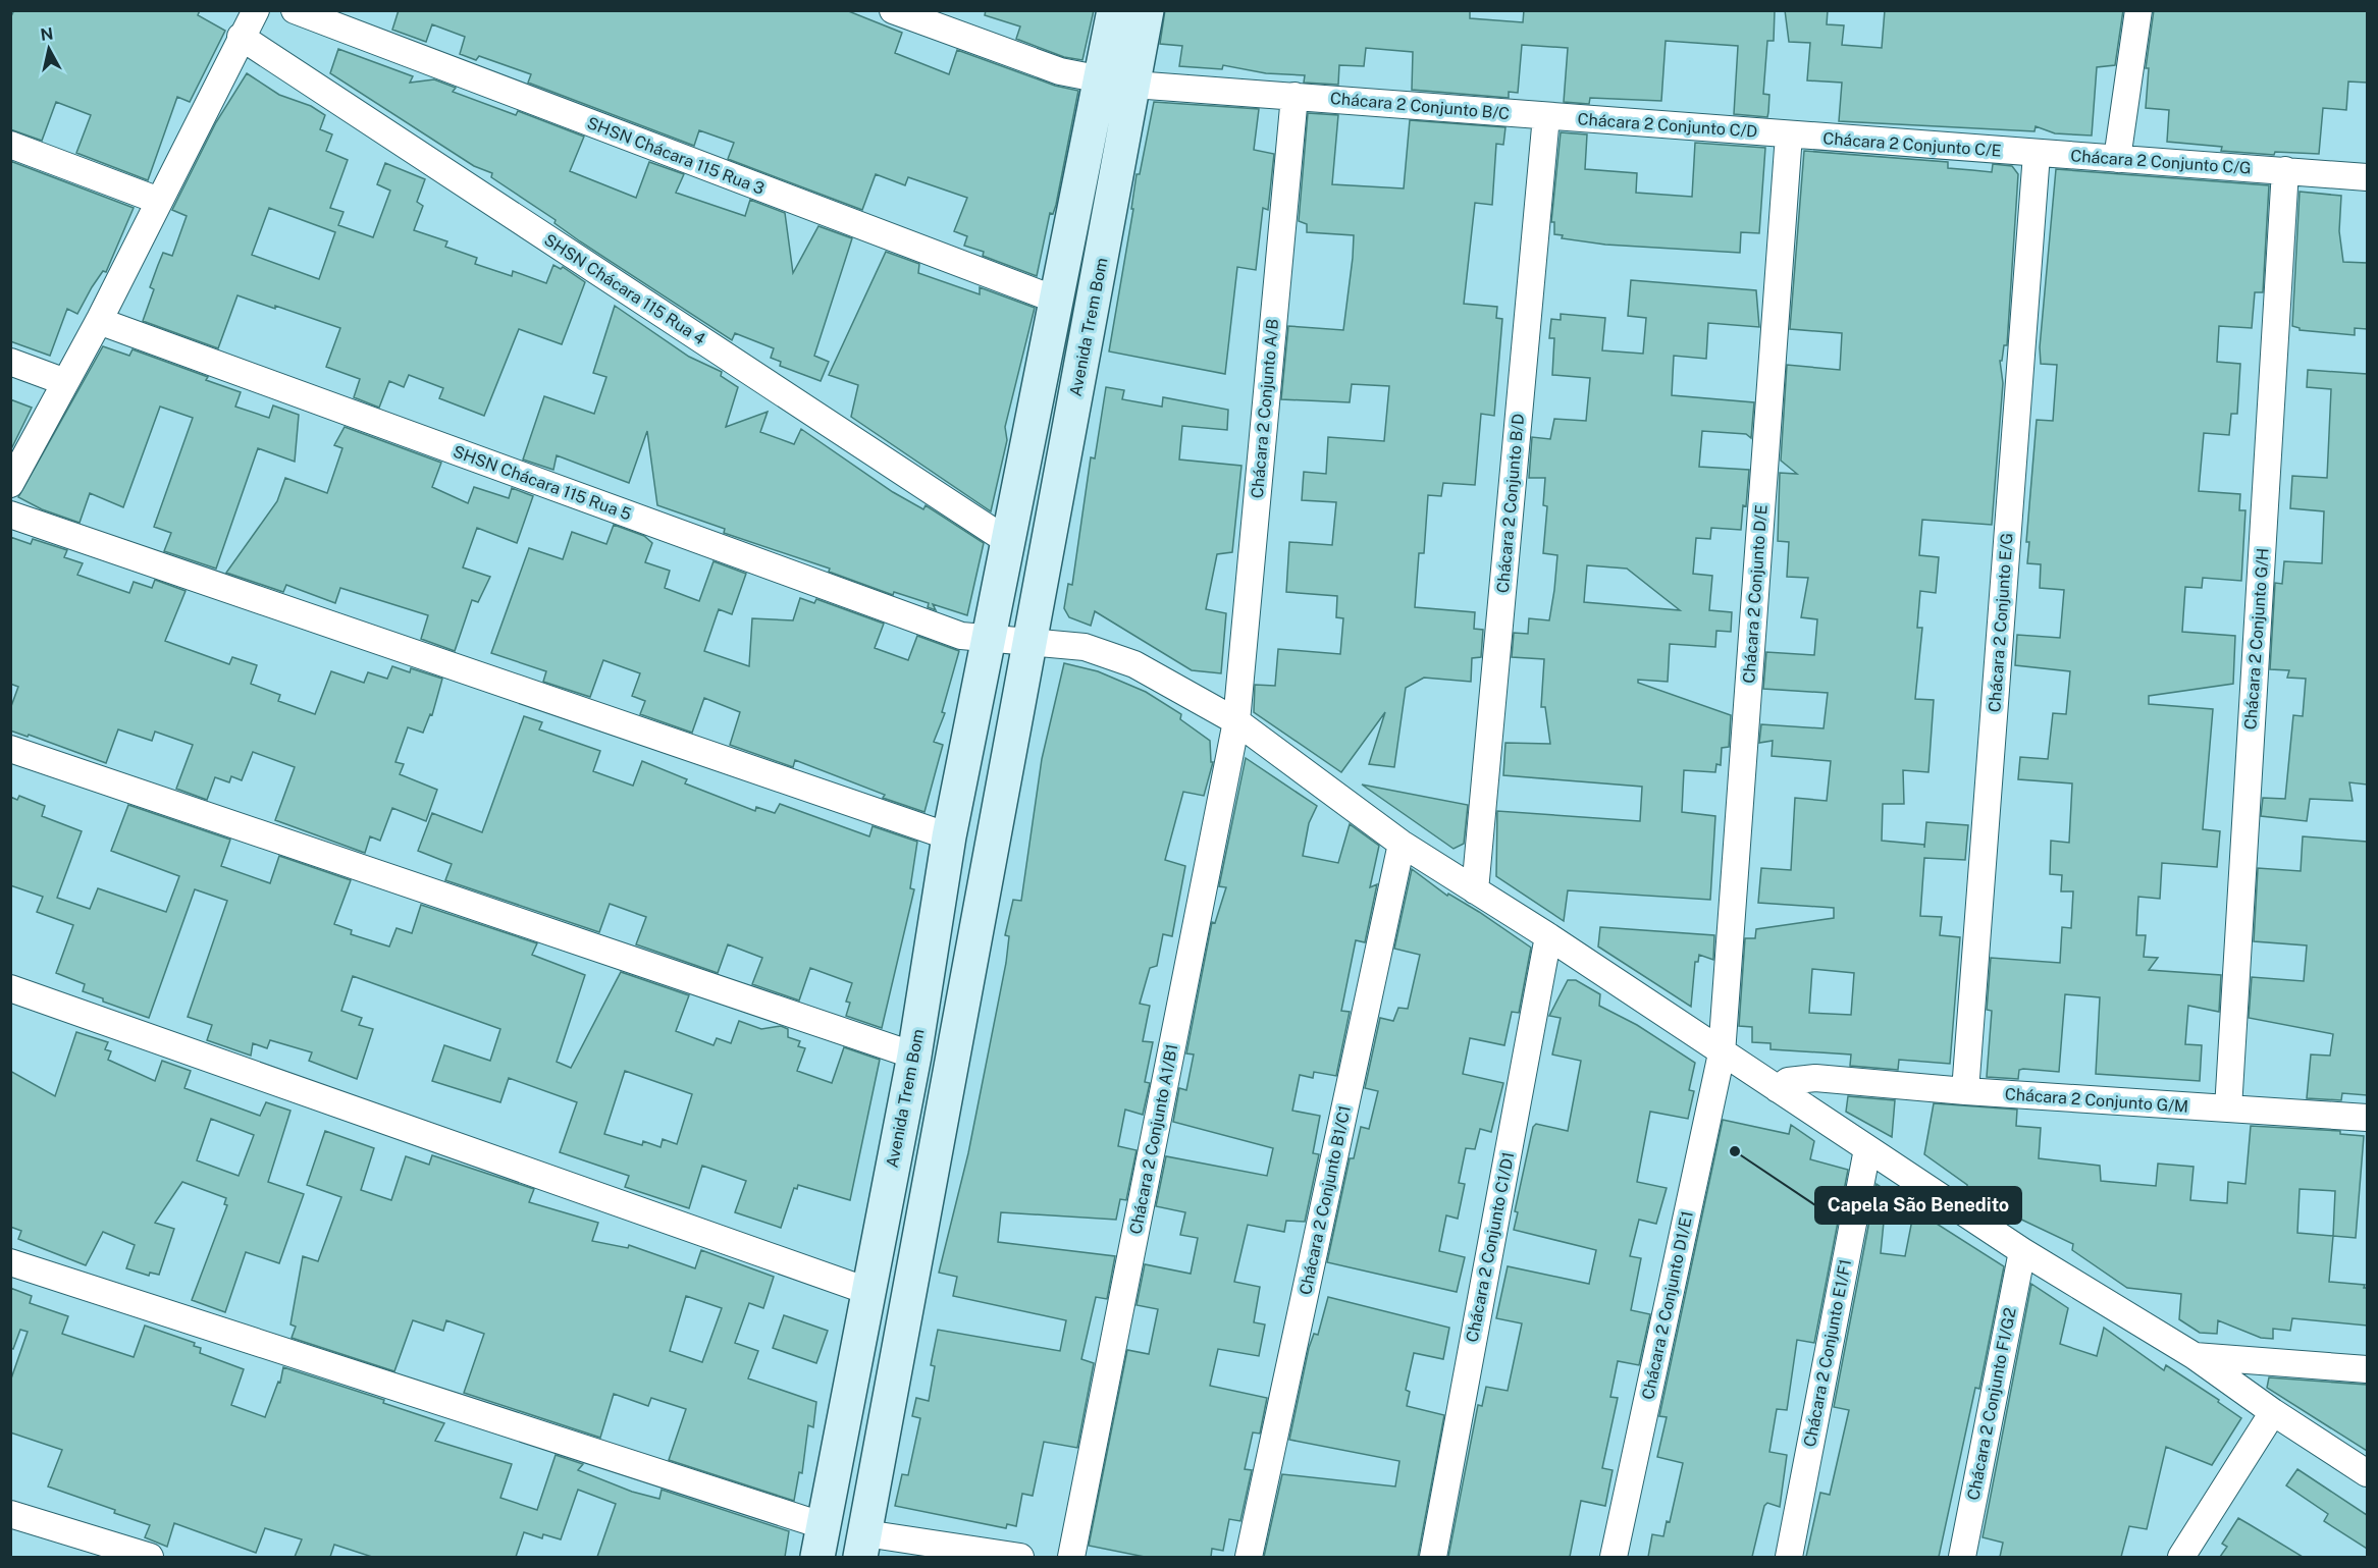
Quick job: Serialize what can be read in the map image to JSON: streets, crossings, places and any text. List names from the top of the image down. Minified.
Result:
{"streets":{"street":["Chácara 2 Conjunto B/C","Chácara 2 Conjunto C/D","Chácara 2 Conjunto C/E","SHSN Chácara 115 Rua 3","Chácara 2 Conjunto C/G","SHSN Chácara 115 Rua 4","Avenida Trem Bom","Chácara 2 Conjunto A/B","SHSN Chácara 115 Rua 5","Chácara 2 Conjunto B/D","Chácara 2 Conjunto D/E","Chácara 2 Conjunto E/G","Chácara 2 Conjunto G/H","Chácara 2 Conjunto G/M","Chácara 2 Conjunto A1/B1","Chácara 2 Conjunto B1/C1","Chácara 2 Conjunto C1/D1","Chácara 2 Conjunto D1/E1","Chácara 2 Conjunto E1/F1","Chácara 2 Conjunto F1/G2"]},"crossings":[["Chácara 2 Conjunto B/C","Chácara 2 Conjunto C/D"],["Chácara 2 Conjunto B/C","Avenida Trem Bom"],["Chácara 2 Conjunto B/C","Chácara 2 Conjunto A/B"],["Chácara 2 Conjunto B/C","Chácara 2 Conjunto B/D"],["Chácara 2 Conjunto C/D","Chácara 2 Conjunto C/E"],["Chácara 2 Conjunto C/D","Chácara 2 Conjunto B/D"],["Chácara 2 Conjunto C/D","Chácara 2 Conjunto D/E"],["Chácara 2 Conjunto C/E","Chácara 2 Conjunto C/G"],["Chácara 2 Conjunto C/E","Chácara 2 Conjunto D/E"],["Chácara 2 Conjunto C/E","Chácara 2 Conjunto E/G"],["SHSN Chácara 115 Rua 3","Avenida Trem Bom"],["Chácara 2 Conjunto C/G","Chácara 2 Conjunto E/G"],["Chácara 2 Conjunto C/G","Chácara 2 Conjunto G/H"],["SHSN Chácara 115 Rua 4","Avenida Trem Bom"],["Avenida Trem Bom","SHSN Chácara 115 Rua 5"],["Chácara 2 Conjunto A/B","Chácara 2 Conjunto A1/B1"],["Chácara 2 Conjunto D/E","Chácara 2 Conjunto D1/E1"],["Chácara 2 Conjunto E/G","Chácara 2 Conjunto G/M"],["Chácara 2 Conjunto G/H","Chácara 2 Conjunto G/M"]],"places":["Capela São Benedito"],"north":"top"}
